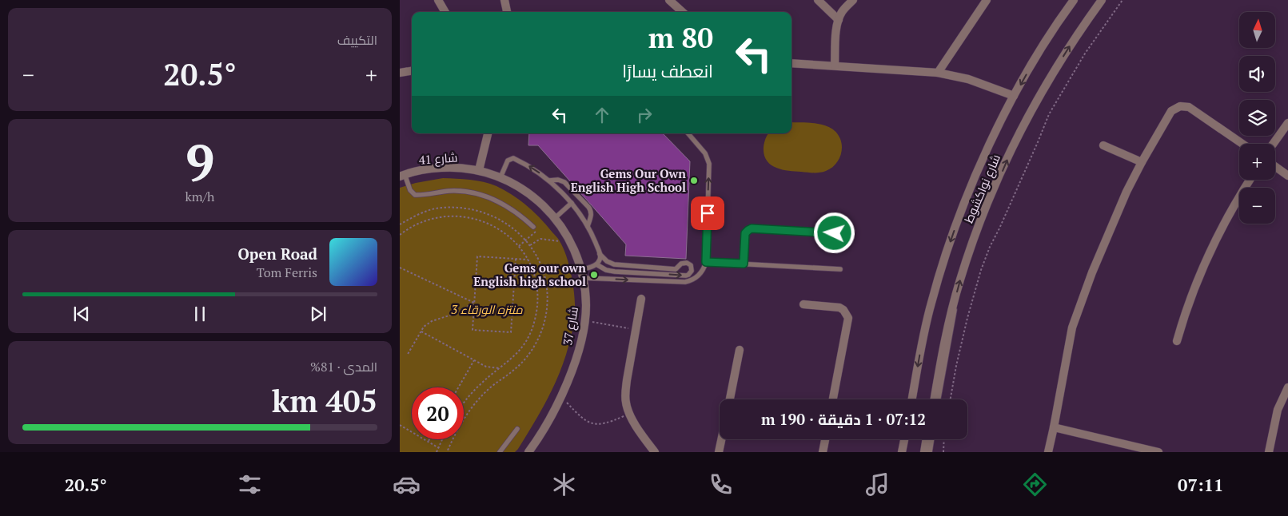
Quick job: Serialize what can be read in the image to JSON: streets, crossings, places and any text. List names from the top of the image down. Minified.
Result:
{"streets":{"street":["شارع 41","شارع نواكشوط","شارع 37"]},"crossings":[["شارع 41","شارع 37"]],"parks":["منتزه الورقاء 3"],"places":["Gems Our Own English High School","Gems our own English high school"],"north":"top","page":{"tile":["التكييف",["9","km/h"],["المدى · 81%","405 km"]],"map_buttons":["+","−"],"turn":["80 m","انعطف يسارًا"],"heat":["−","20.5°","+"],"song":["Open Road","Tom Ferris"],"limit":"20","trip":"07:12 · 1 دقيقة · 190 m","tabs":["07:11","20.5°"]}}
